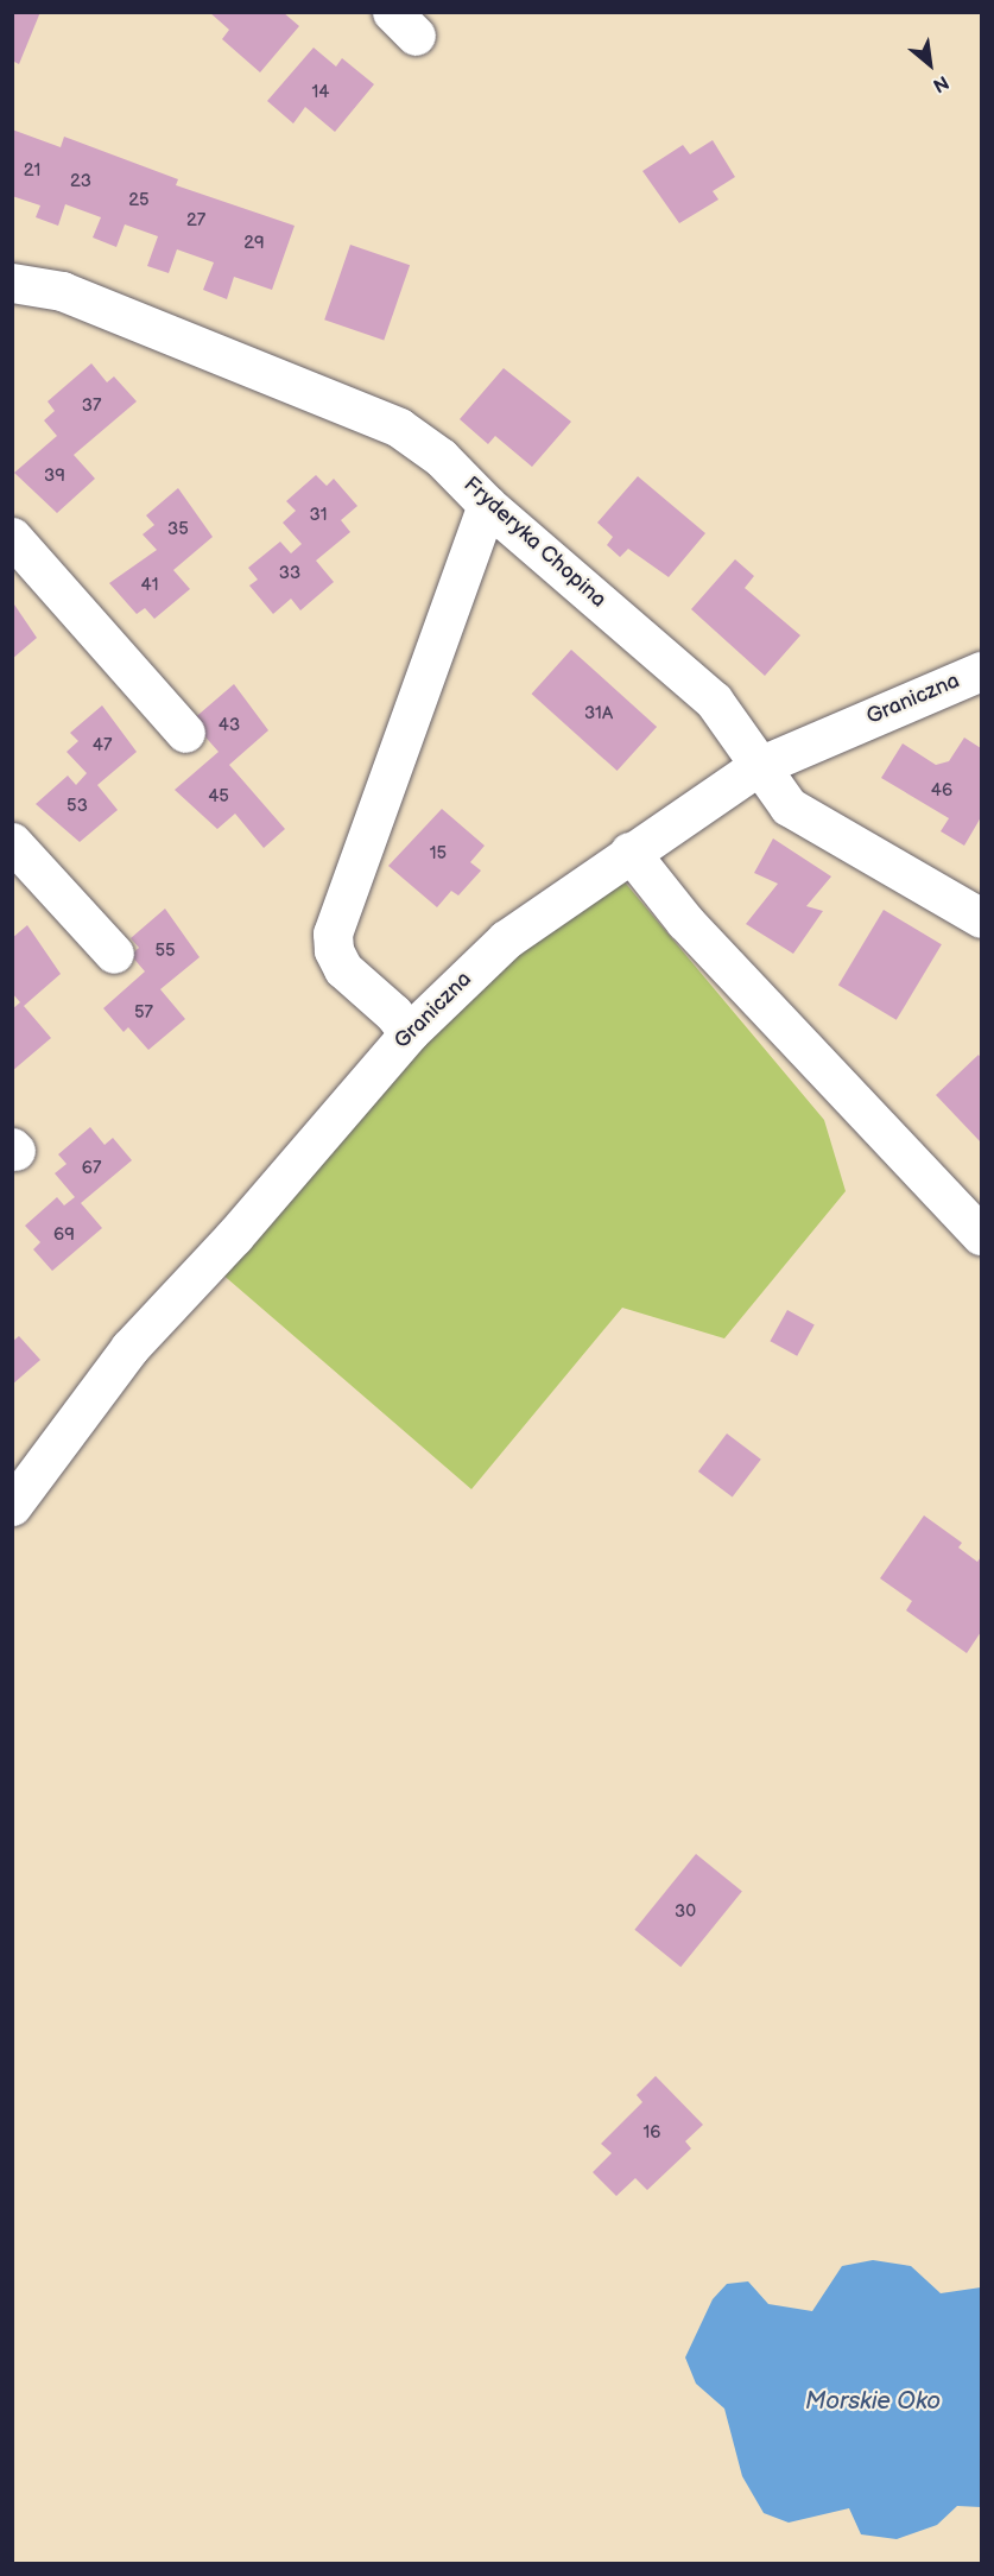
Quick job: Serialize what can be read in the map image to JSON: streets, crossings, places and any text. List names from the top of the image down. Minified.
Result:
{"streets":{"street":["Fryderyka Chopina","Graniczna"]},"crossings":[["Fryderyka Chopina","Graniczna"]],"water":["Morskie Oko"],"house_numbers":["14","21","23","25","27","29","37","39","31","35","33","41","31A","43","47","46","45","53","15","55","57","67","69","30","16"],"north":"bottom right"}
